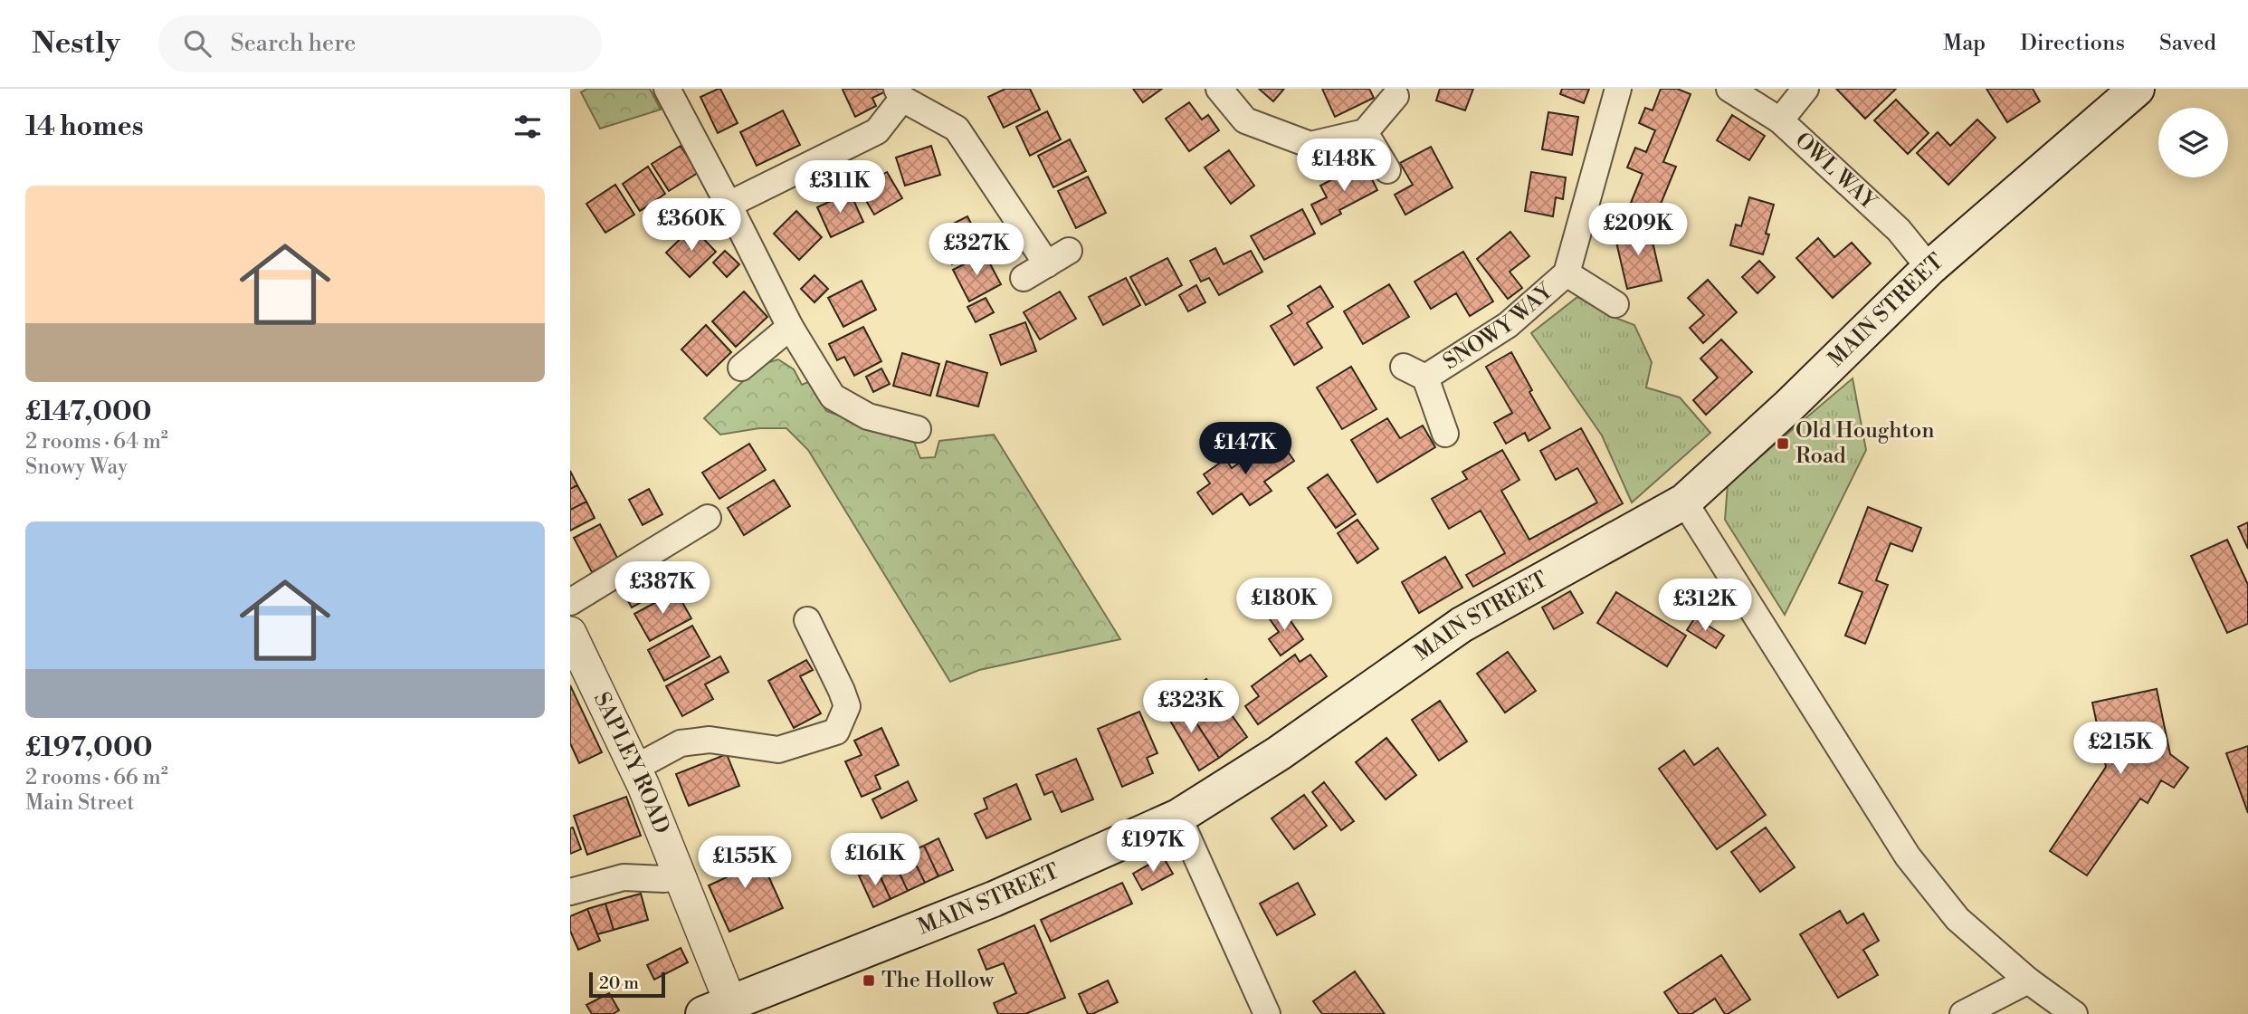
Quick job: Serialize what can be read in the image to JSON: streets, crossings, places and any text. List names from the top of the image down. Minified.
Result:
{"streets":{"main road":["MAIN STREET"],"street":["OWL WAY","SNOWY WAY","SAPLEY ROAD"]},"crossings":[["OWL WAY","MAIN STREET"],["MAIN STREET","SAPLEY ROAD"]],"places":{"transit":["Old Houghton Road","The Hollow"]},"scale_bar":"20 m","page":{"header":"Nestly","search":"Search here","nav":["Map","Directions","Saved"],"heading":"14 homes","price":["£148K","£311K","£360K","£209K","£327K","£147K","£387K","£180K","£312K","£323K","£215K","£197K","£161K","£155K"],"list":[{"name":"£147,000","note":"2 rooms · 64 m² · Snowy Way"},{"name":"£197,000","note":"2 rooms · 66 m² · Main Street"}],"scale":"20 m"}}
